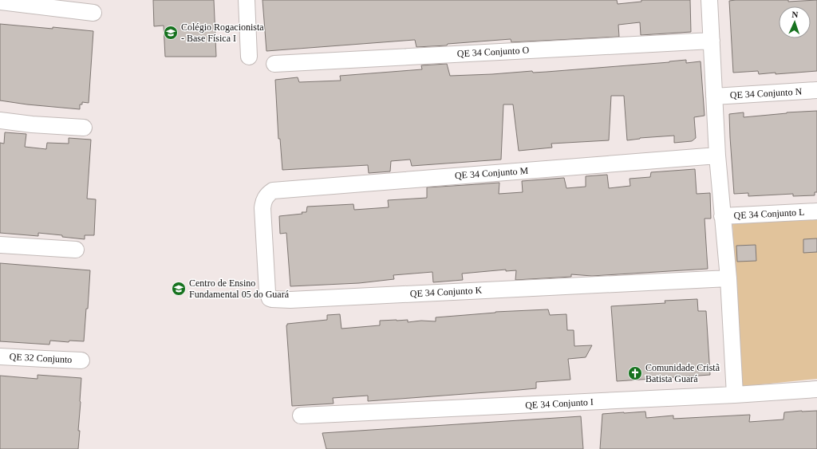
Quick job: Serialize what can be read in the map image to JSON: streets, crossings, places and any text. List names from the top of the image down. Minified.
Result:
{"streets":{"street":["QE 34 Conjunto O","QE 34 Conjunto N","QE 34 Conjunto M","QE 34 Conjunto L","QE 34 Conjunto K","QE 32 Conjunto","QE 34 Conjunto I"]},"crossings":[["QE 34 Conjunto M","QE 34 Conjunto K"]],"places":{"school or university":["Colégio Rogacionista - Base Física I","Centro de Ensino Fundamental 05 do Guará"],"church":["Comunidade Cristã Batista Guará"]},"north":"top"}
